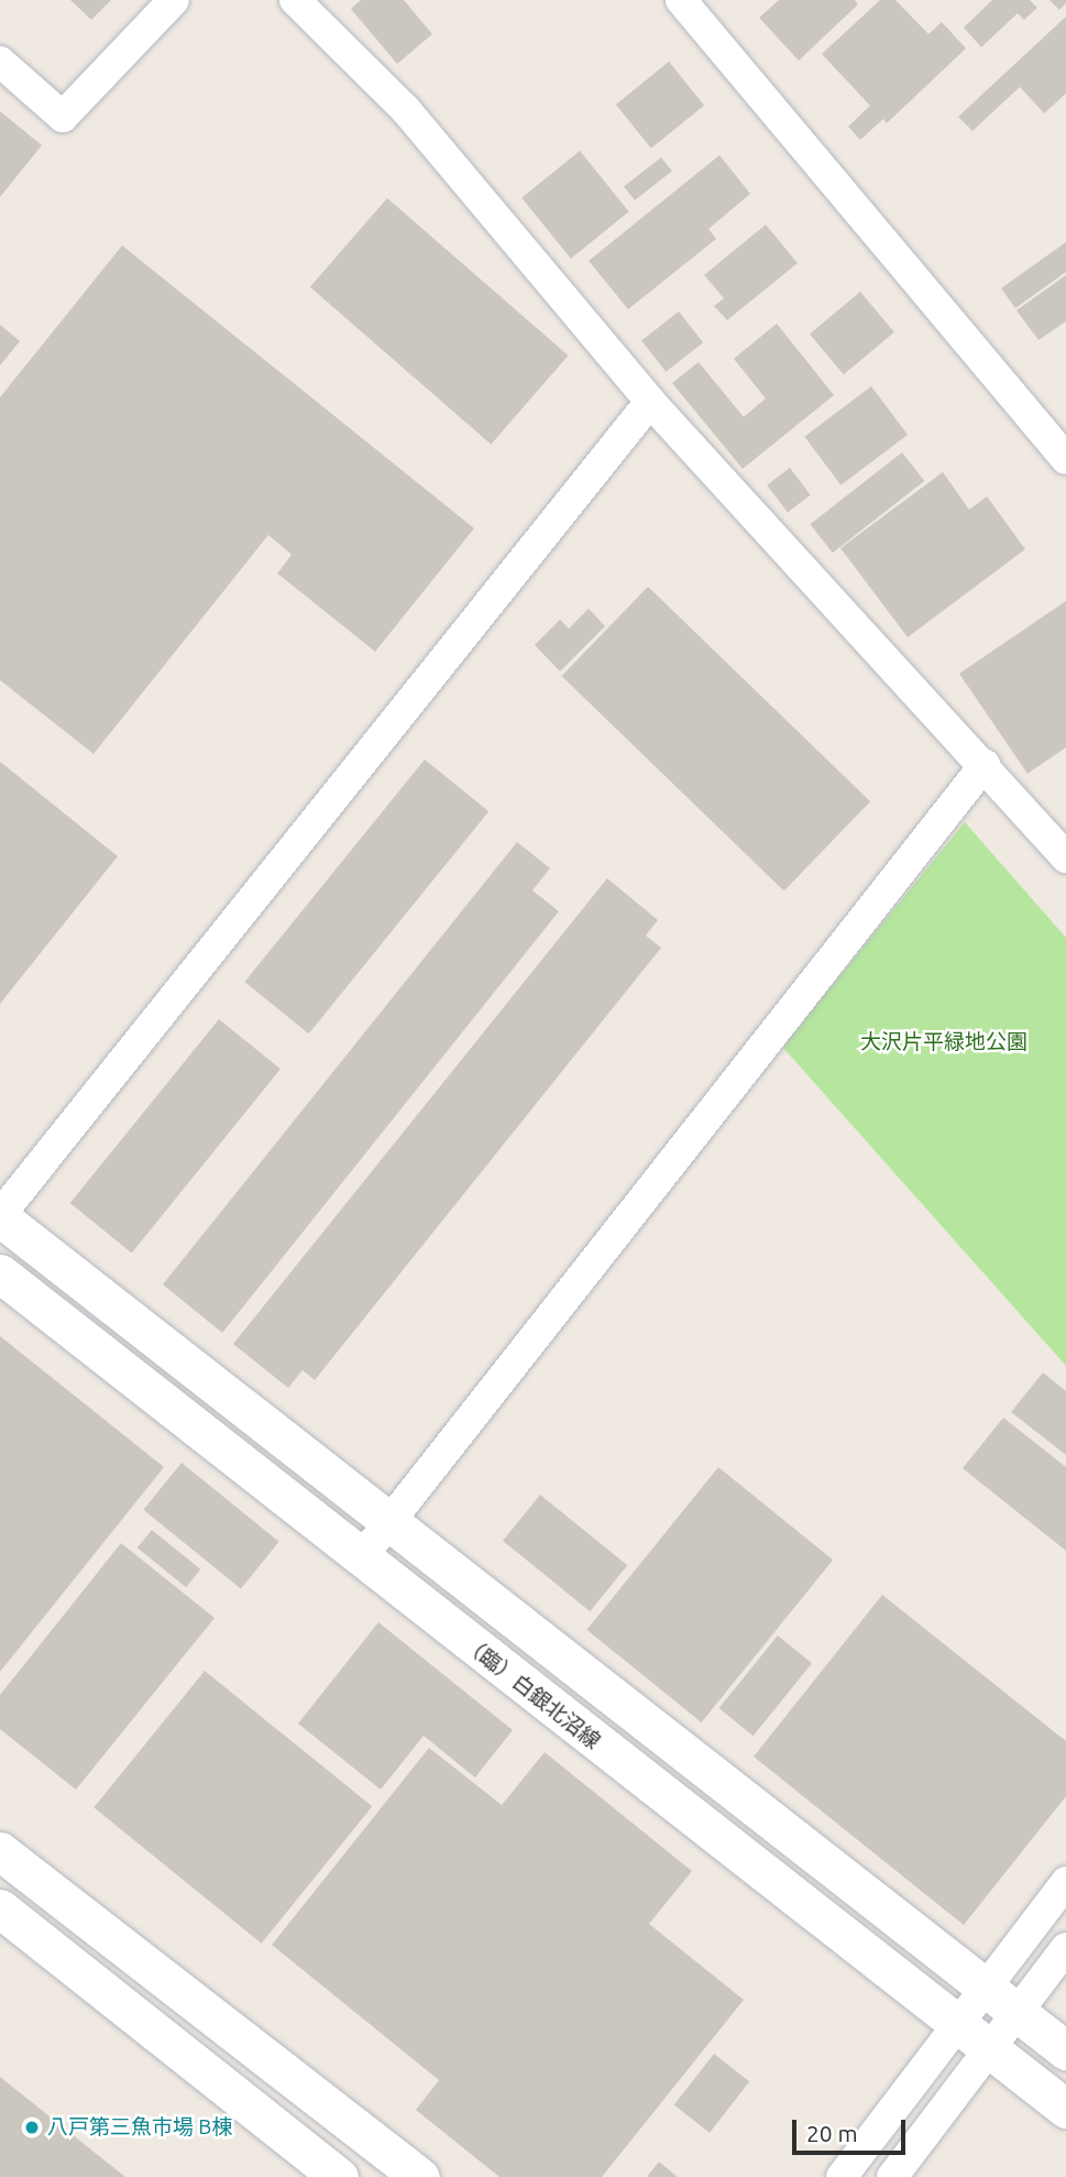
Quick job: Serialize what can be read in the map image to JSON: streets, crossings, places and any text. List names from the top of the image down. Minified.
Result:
{"streets":{"street":["（臨）白銀北沼線"]},"parks":["大沢片平緑地公園"],"places":["八戸第三魚市場 B棟"],"scale_bar":"20 m"}
